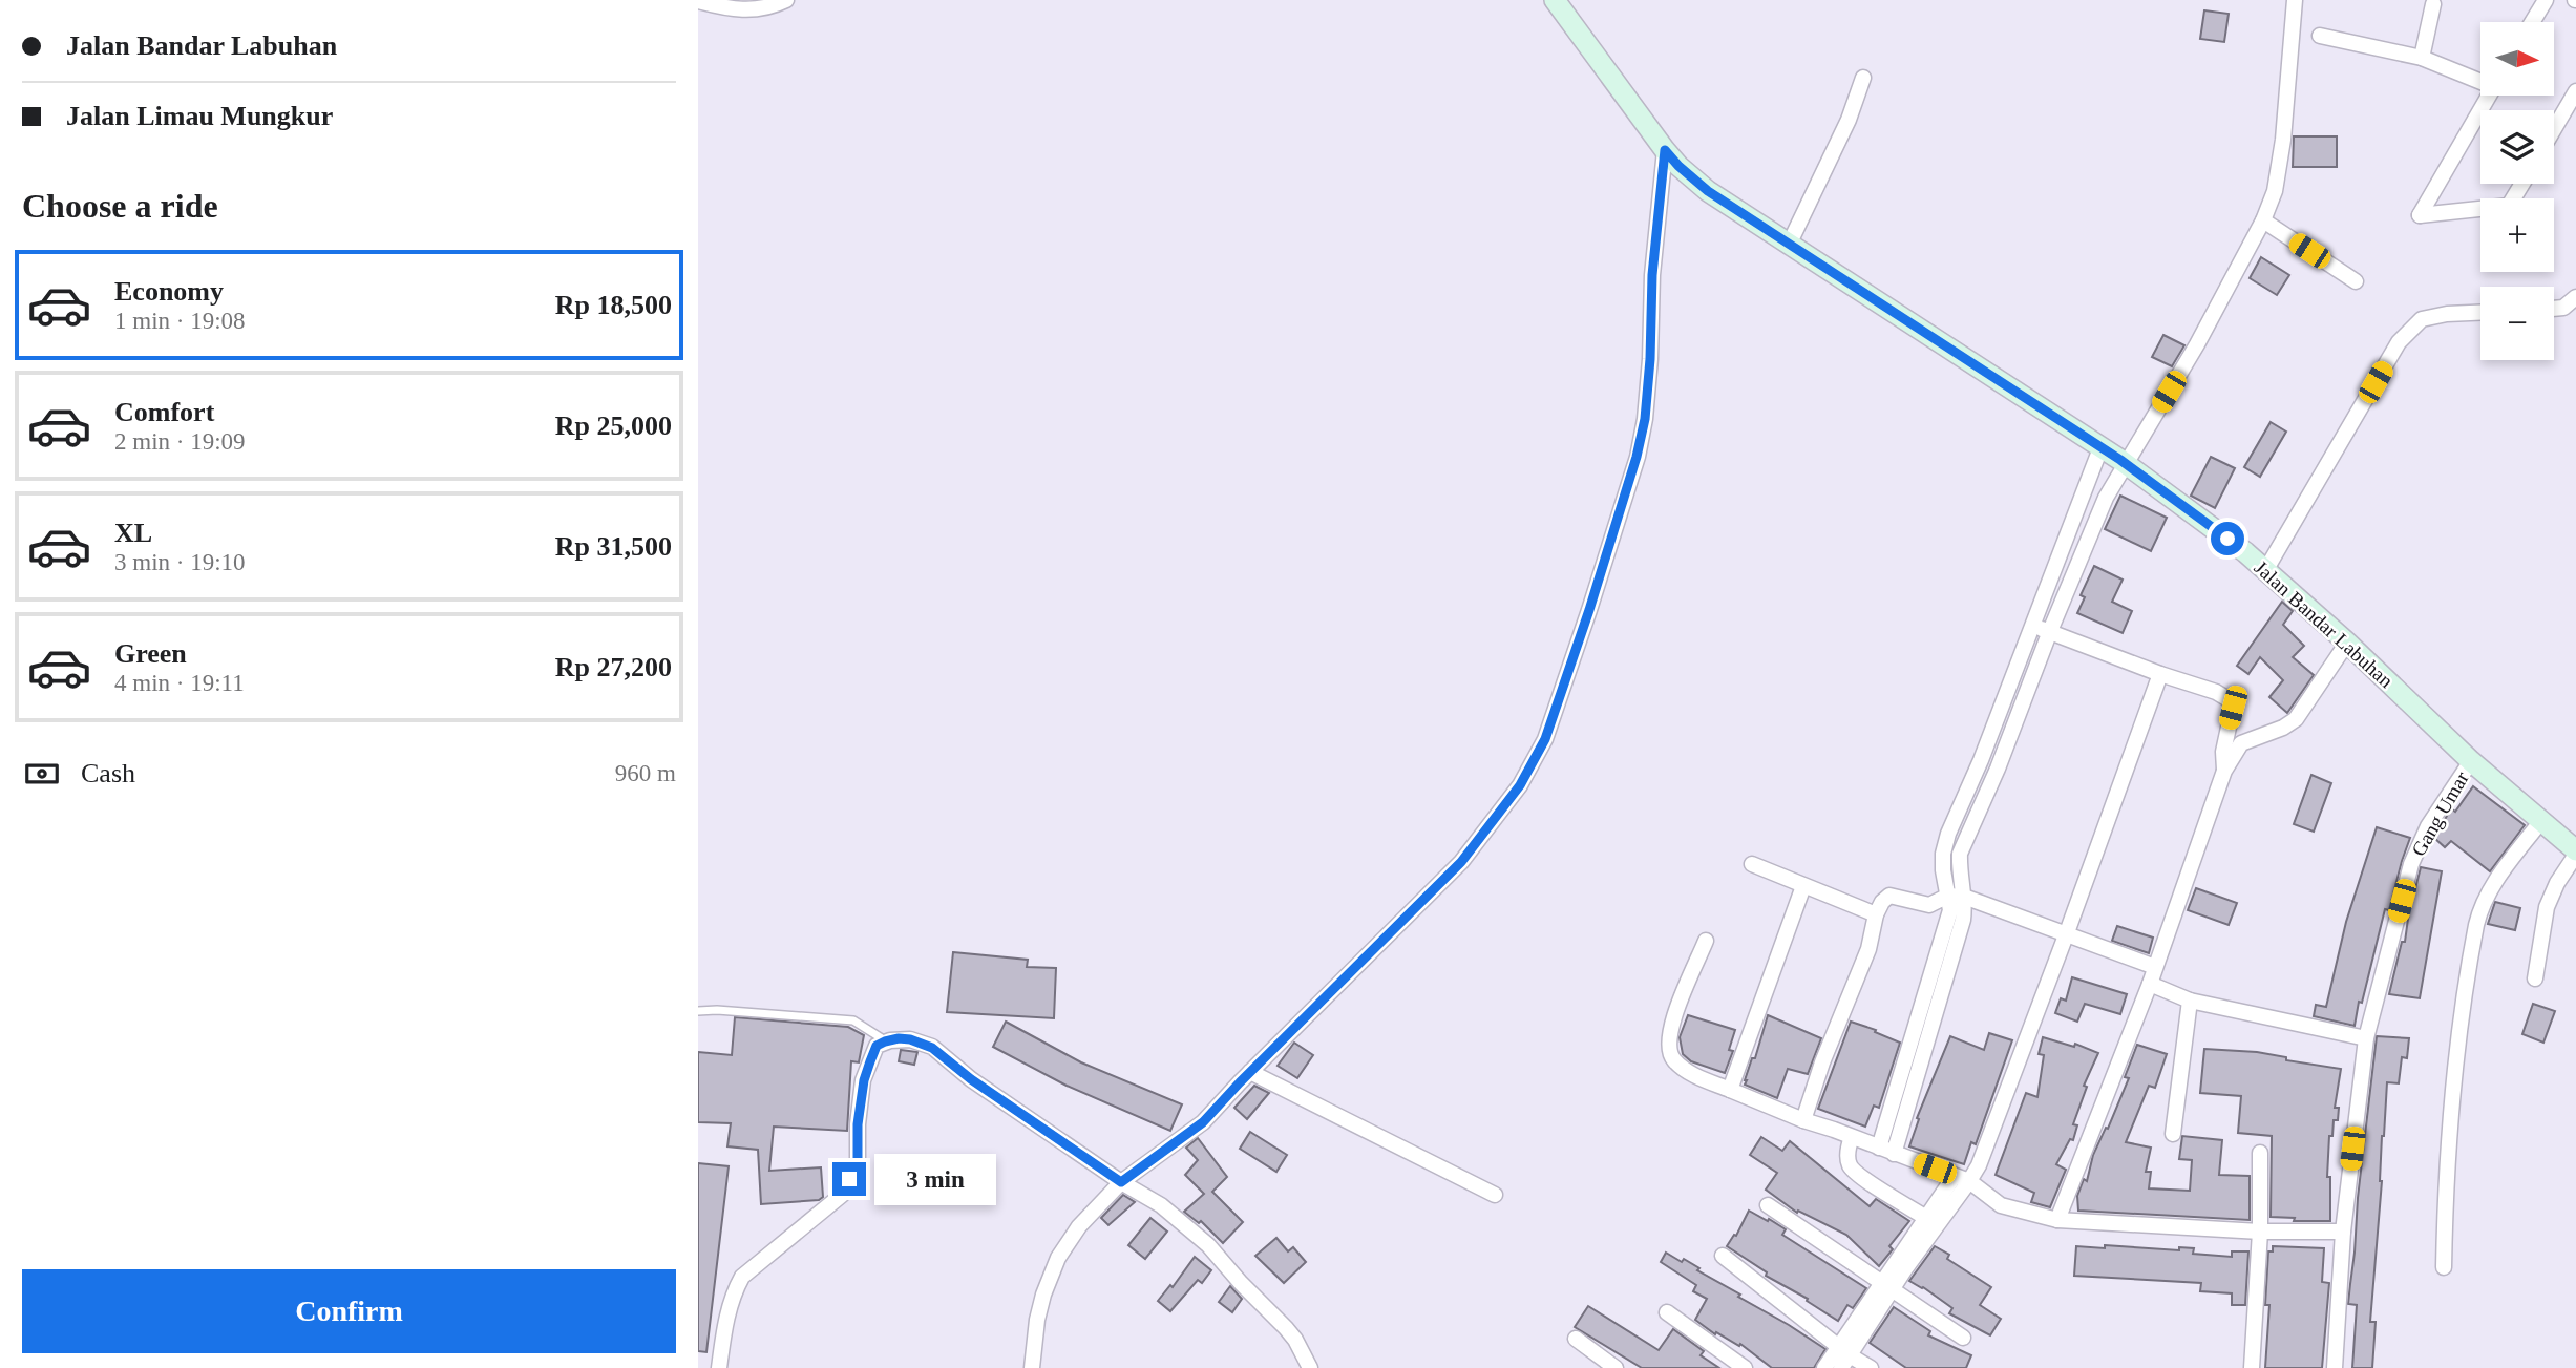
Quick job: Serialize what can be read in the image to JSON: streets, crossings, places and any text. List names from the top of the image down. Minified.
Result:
{"streets":{"main road":["Jalan Bandar Labuhan"],"street":["Gang Umar"]},"crossings":[["Jalan Bandar Labuhan","Gang Umar"]],"north":"right","page":{"banner":["Jalan Bandar Labuhan","Jalan Limau Mungkur"],"map_buttons":["+","−"],"heading":"Choose a ride","list":[{"name":"Economy","note":"1 min · 19:08","value":"Rp 18,500"},{"name":"Comfort","note":"2 min · 19:09","value":"Rp 25,000"},{"name":"XL","note":"3 min · 19:10","value":"Rp 31,500"},{"name":"Green","note":"4 min · 19:11","value":"Rp 27,200"}],"pay":["Cash","960 m"],"bubble":"3 min","buttons":"Confirm"}}
